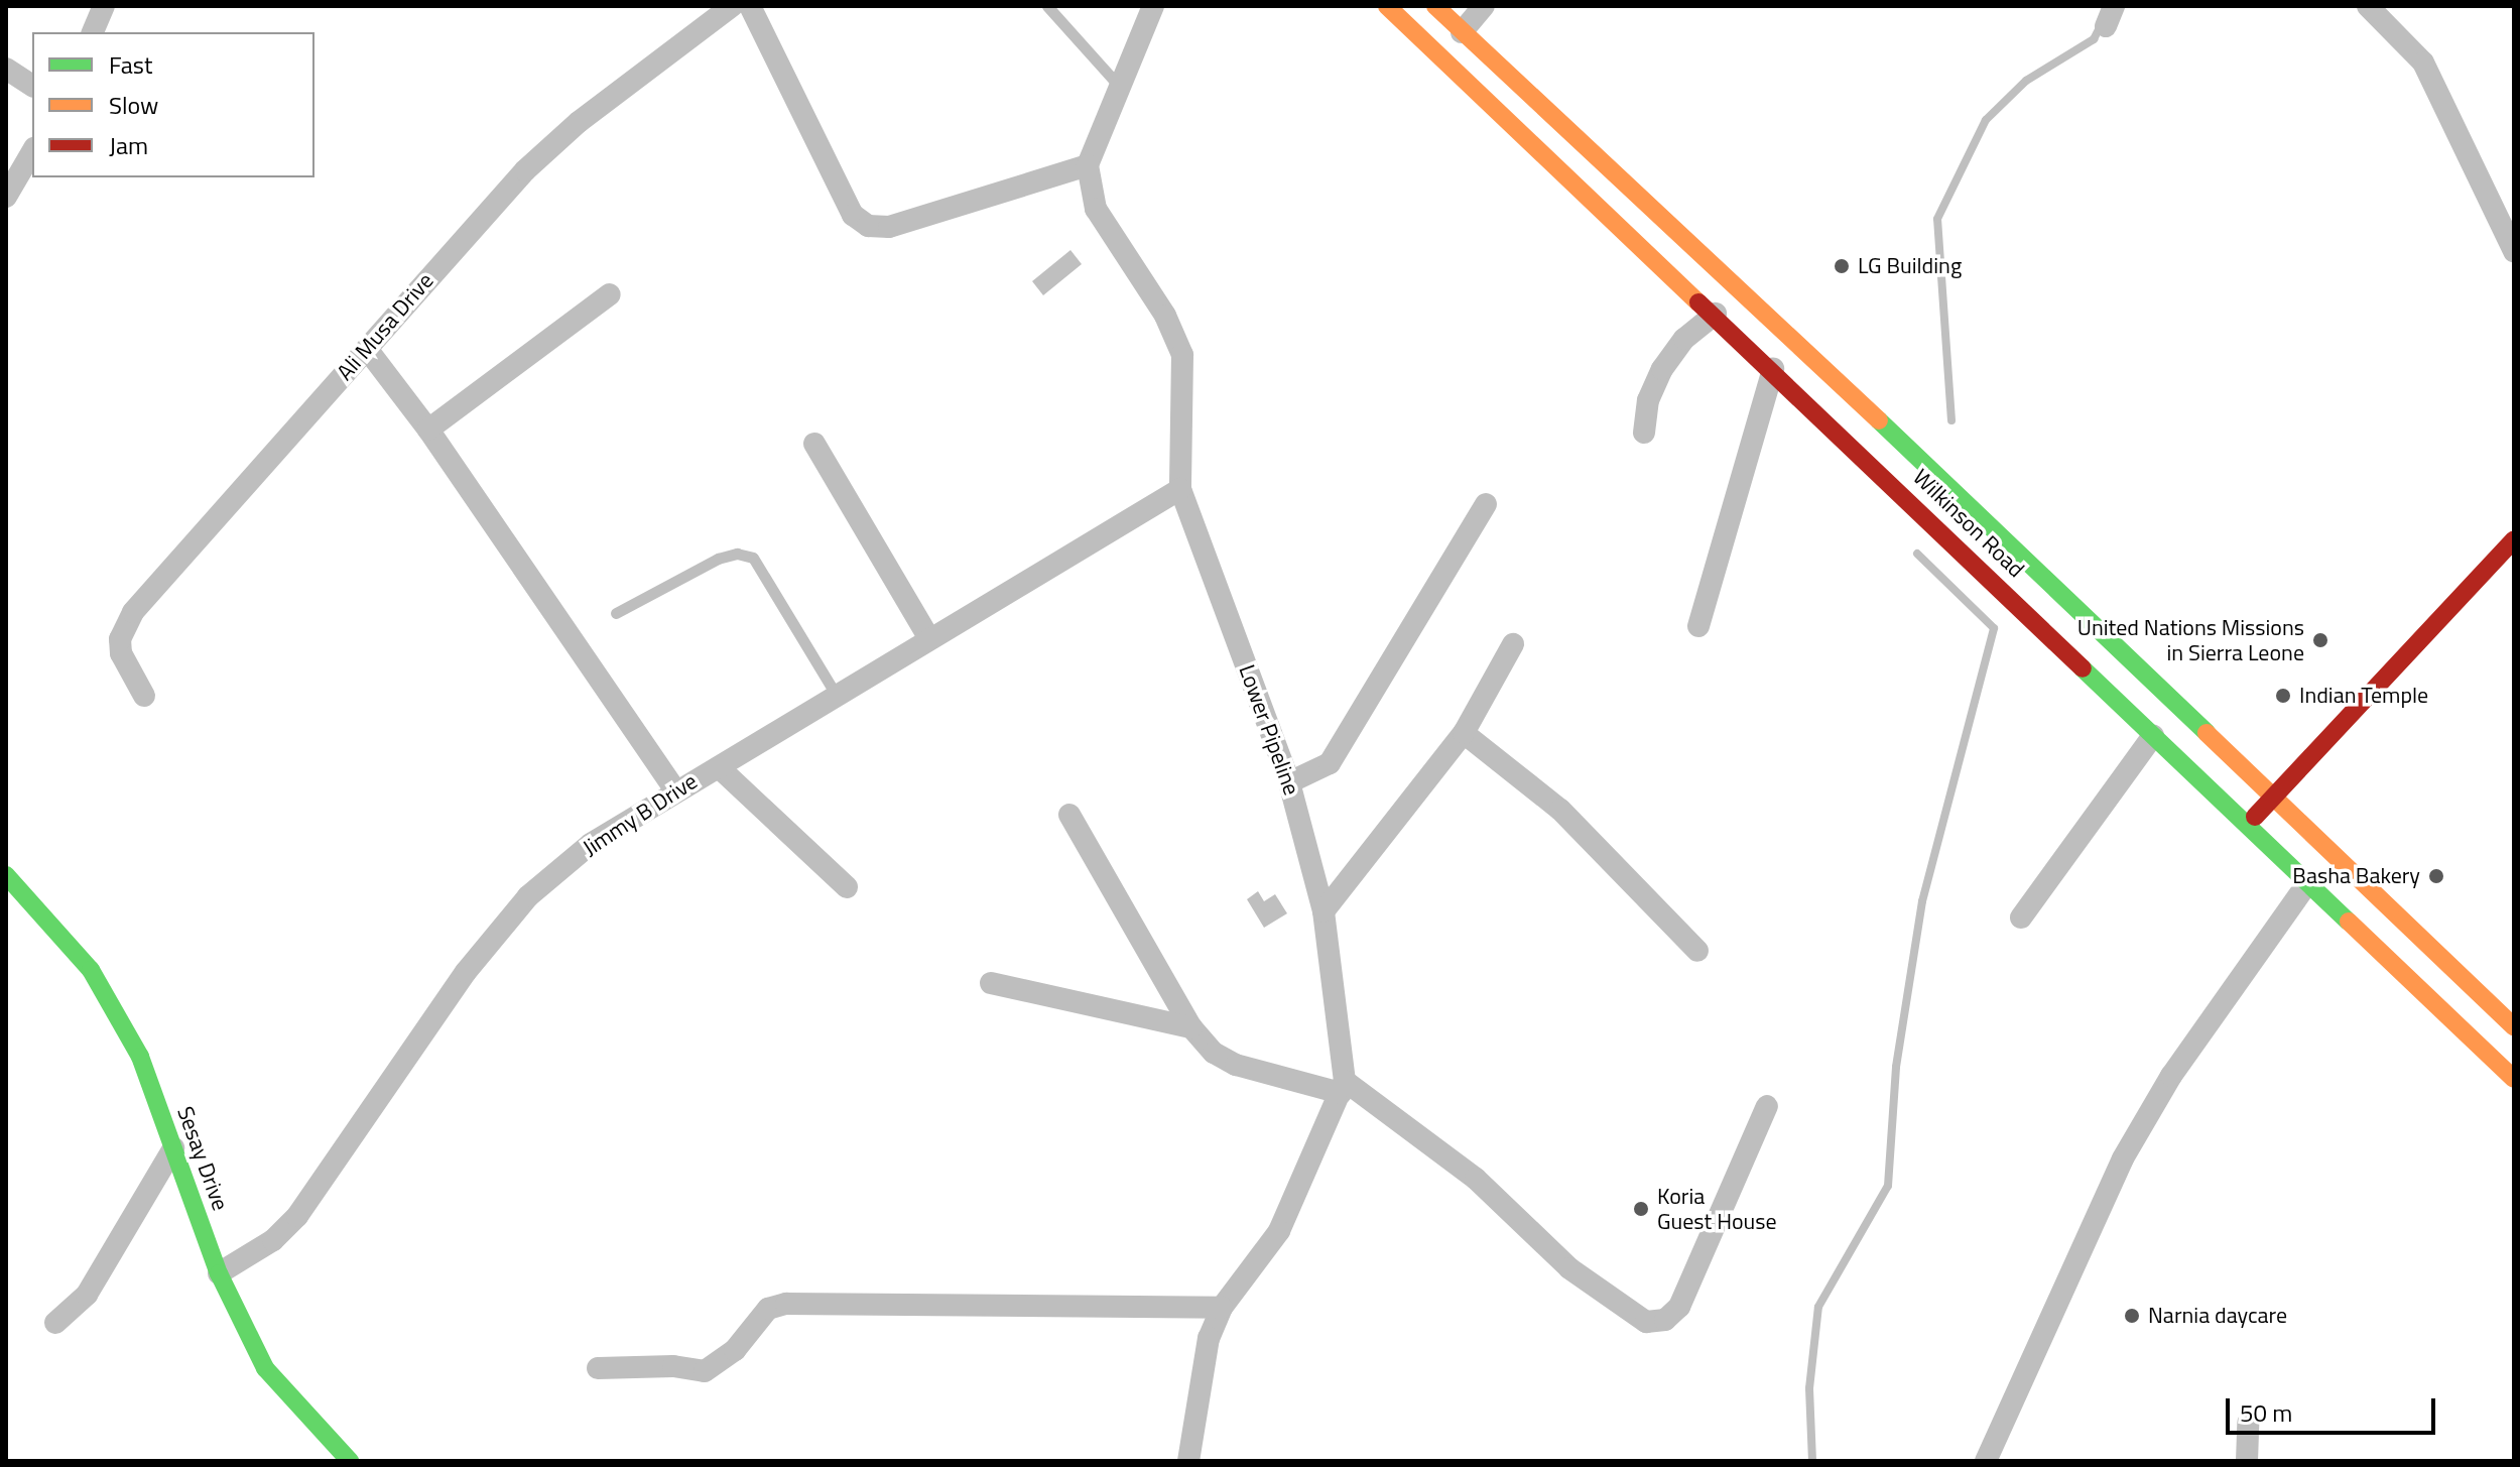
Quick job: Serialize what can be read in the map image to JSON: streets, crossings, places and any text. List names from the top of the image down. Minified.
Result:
{"streets":{"main road":["Wilkinson Road","Sesay Drive"],"street":["Ali Musa Drive","Lower Pipeline","Jimmy B Drive"]},"crossings":[["Lower Pipeline","Jimmy B Drive"],["Jimmy B Drive","Sesay Drive"]],"places":["LG Building","United Nations Missions in Sierra Leone","Indian Temple","Basha Bakery","Koria Guest House","Narnia daycare"],"legend":["Fast","Slow","Jam"],"scale_bar":"50 m"}
